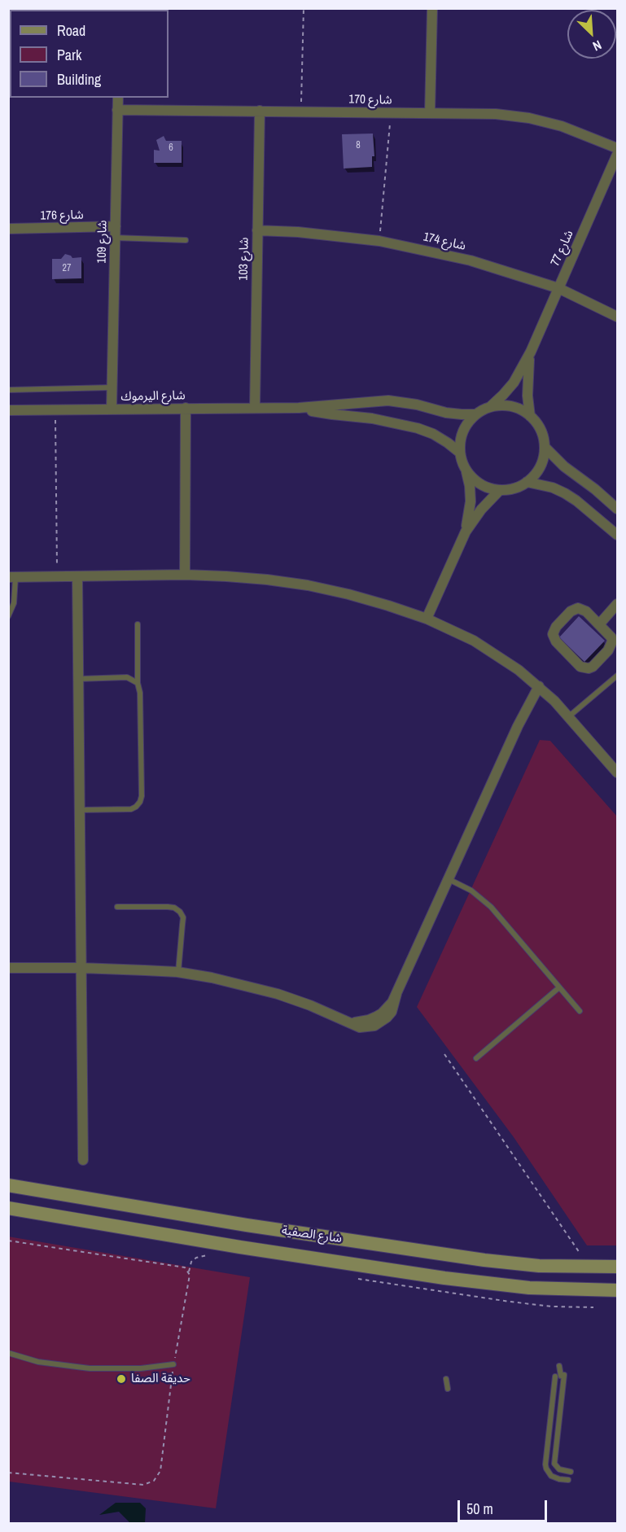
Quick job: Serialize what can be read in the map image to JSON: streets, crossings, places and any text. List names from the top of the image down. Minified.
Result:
{"streets":{"main road":["شارع الصفية"],"street":["شارع 170","شارع 176","شارع 109","شارع 174","شارع 77","شارع 103","شارع اليرموك"]},"crossings":[["شارع 170","شارع 109"],["شارع 170","شارع 103"],["شارع 176","شارع 109"],["شارع 109","شارع اليرموك"],["شارع 174","شارع 77"],["شارع 174","شارع 103"],["شارع 77","شارع اليرموك"],["شارع 103","شارع اليرموك"]],"places":["حديقة الصفا"],"house_numbers":["8","6","27"],"legend":["Road","Park","Building"],"scale_bar":"50 m","north":"bottom right"}
